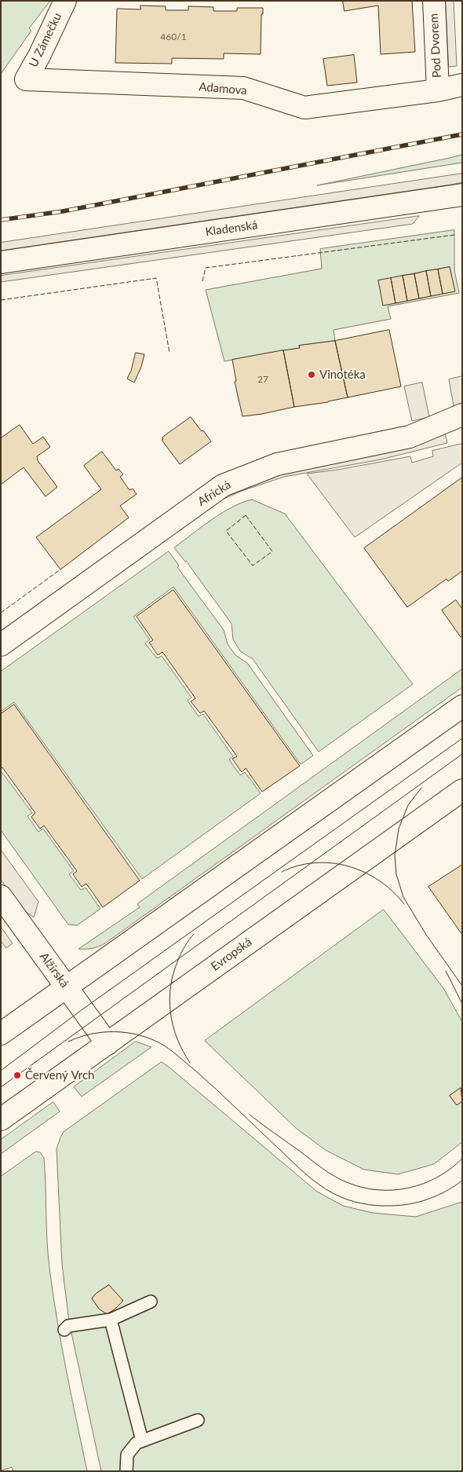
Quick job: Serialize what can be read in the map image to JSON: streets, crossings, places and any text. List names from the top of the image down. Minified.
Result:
{"streets":{"street":["U Zámečku","Pod Dvorem","Adamova","Kladenská","Africká","Evropská","Alžírská"]},"crossings":[["U Zámečku","Adamova"],["Pod Dvorem","Adamova"],["Evropská","Alžírská"]],"places":["Vinotéka","Červený Vrch"],"house_numbers":["460/1","27"]}
